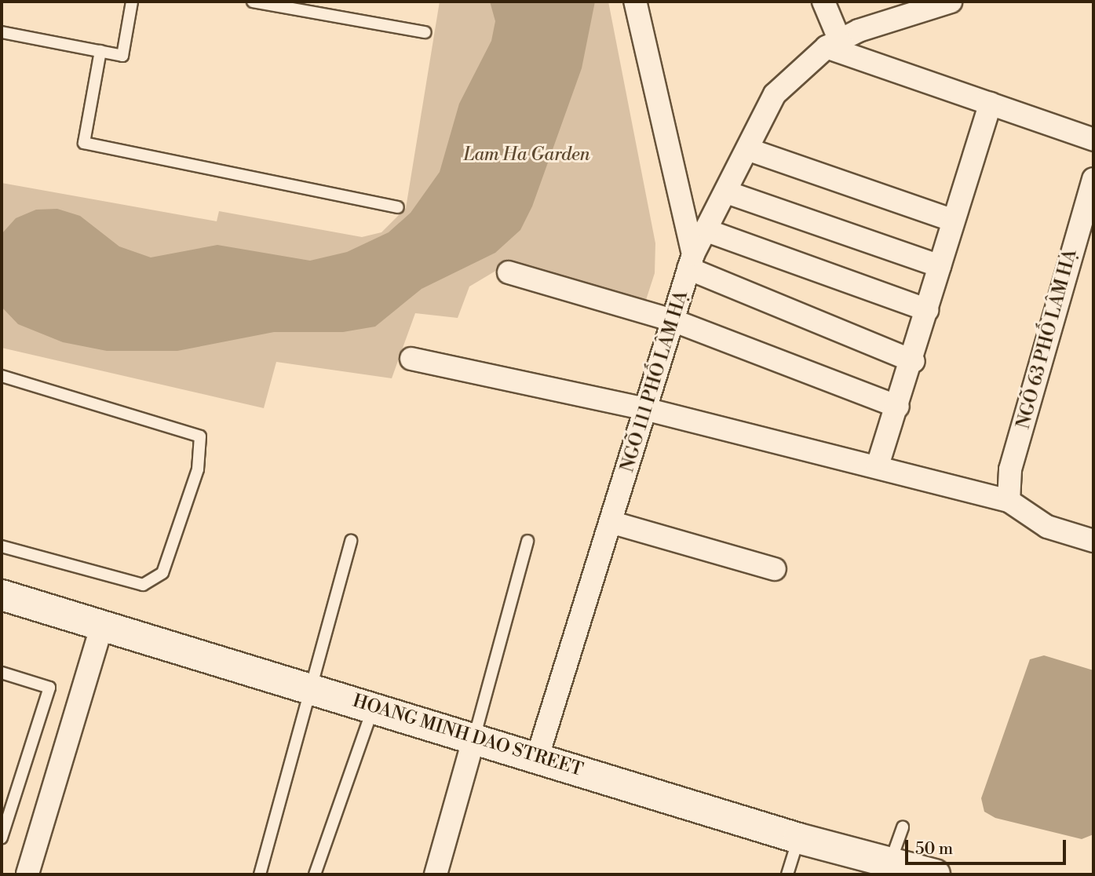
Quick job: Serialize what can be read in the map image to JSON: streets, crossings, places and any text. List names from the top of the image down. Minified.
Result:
{"streets":{"street":["NGÕ 63 PHỐ LÂM HẠ","NGÕ 111 PHỐ LÂM HẠ","HOANG MINH DAO STREET"]},"crossings":[["NGÕ 111 PHỐ LÂM HẠ","HOANG MINH DAO STREET"]],"parks":["Lam Ha Garden"],"scale_bar":"50 m"}
